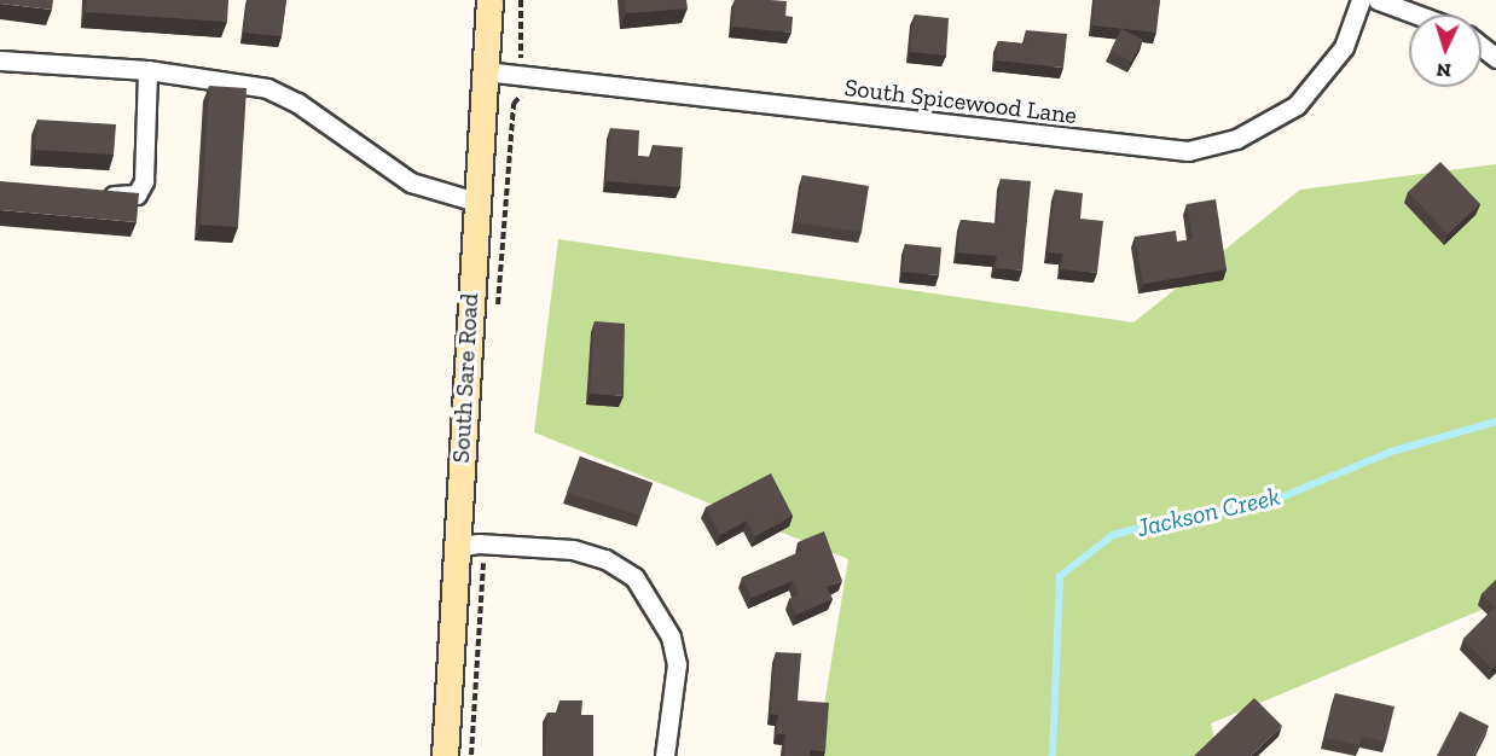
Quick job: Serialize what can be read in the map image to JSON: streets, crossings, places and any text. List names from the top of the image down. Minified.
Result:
{"streets":{"main road":["South Sare Road"],"street":["South Spicewood Lane"]},"crossings":[["South Spicewood Lane","South Sare Road"]],"water":["Jackson Creek"],"north":"bottom"}
